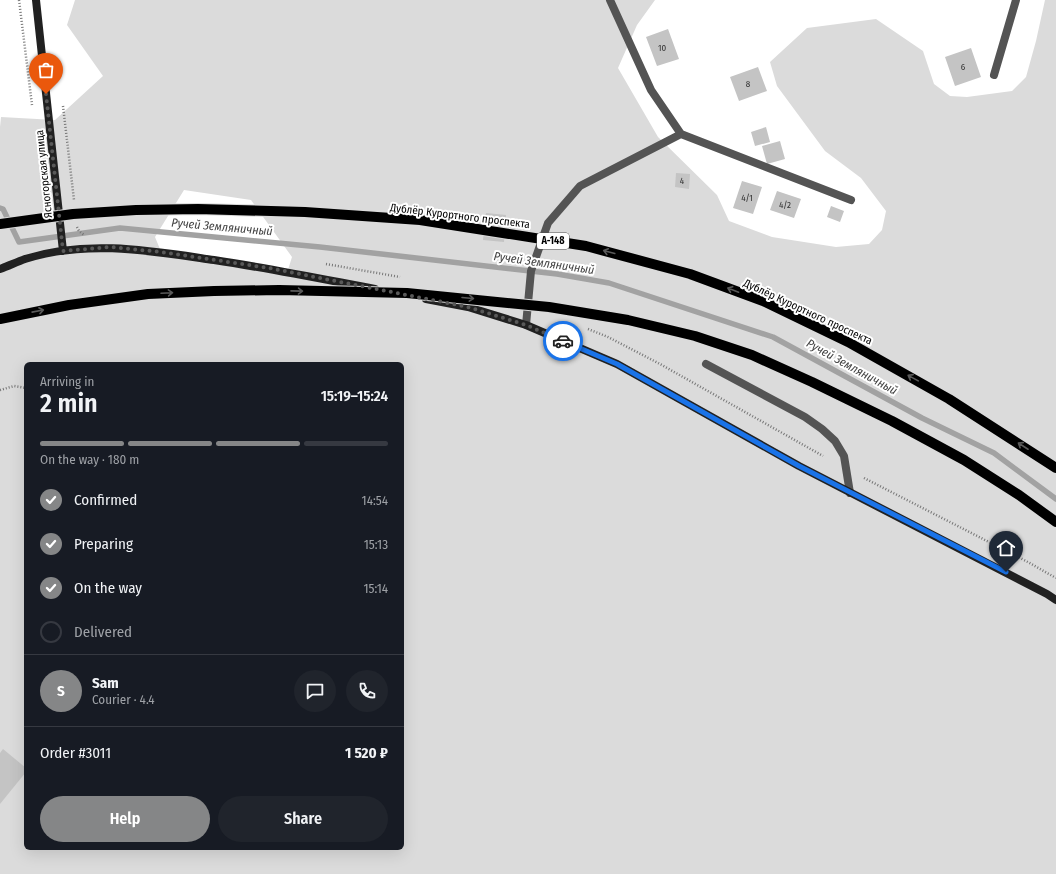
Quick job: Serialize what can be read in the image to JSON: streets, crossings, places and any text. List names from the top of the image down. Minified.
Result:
{"streets":{"main road":["Ясногорская улица","Дублёр Курортного проспекта","А-148"]},"water":["Ручей Земляничный"],"house_numbers":["10","6","8","4","4/1","4/2"],"page":{"heading":["2 min","Arriving in","15:19–15:24"],"panel":["Sam","Courier · 4.4","Order #3011","1 520 ₽"],"bar":"On the way · 180 m","list":[["Confirmed","14:54"],["Preparing","15:13"],["On the way","15:14"],"Delivered"],"round":"S","buttons":["Help","Share"]}}
